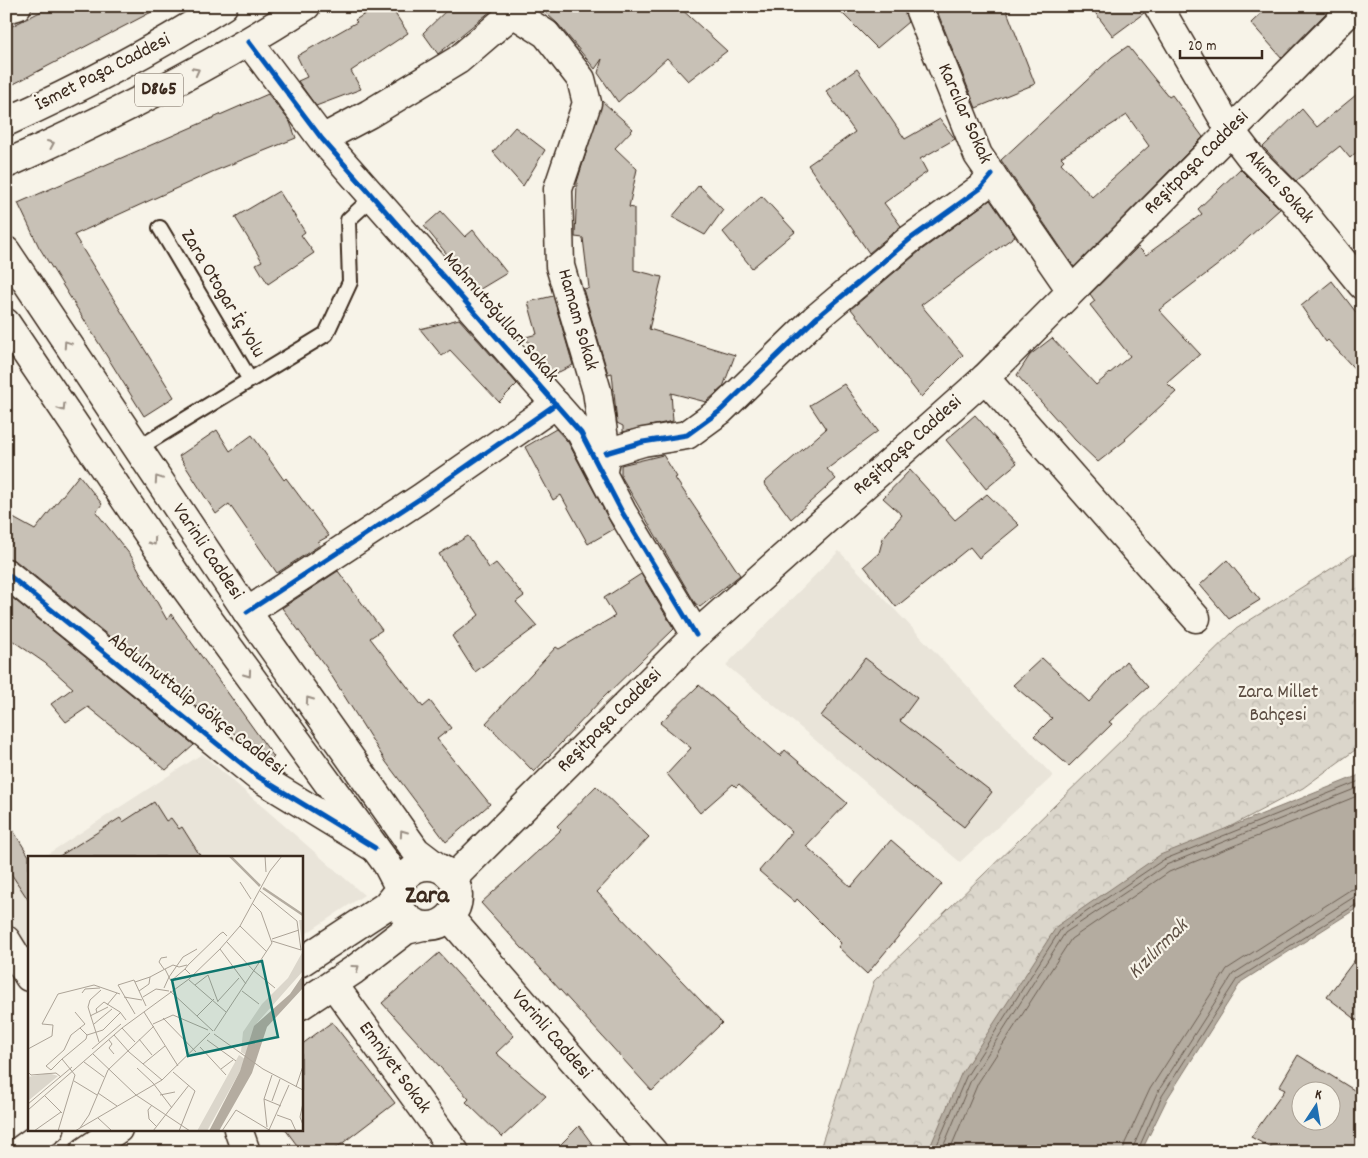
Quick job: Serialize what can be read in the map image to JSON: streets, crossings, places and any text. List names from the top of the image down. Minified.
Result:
{"streets":{"main road":["İsmet Paşa Caddesi","D865","Karcılar Sokak","Reşitpaşa Caddesi","Akıncı Sokak","Mahmutoğulları Sokak","Hamam Sokak","Varinli Caddesi","Abdulmuttalip Gökçe Caddesi","Emniyet Sokak"],"lane":["Zara Otogar İç Yolu"]},"crossings":[["İsmet Paşa Caddesi","Mahmutoğulları Sokak"],["Karcılar Sokak","Reşitpaşa Caddesi"],["Reşitpaşa Caddesi","Akıncı Sokak"],["Reşitpaşa Caddesi","Mahmutoğulları Sokak"],["Reşitpaşa Caddesi","Varinli Caddesi"],["Zara Otogar İç Yolu","Mahmutoğulları Sokak"],["Zara Otogar İç Yolu","Varinli Caddesi"],["Mahmutoğulları Sokak","Hamam Sokak"],["Varinli Caddesi","Abdulmuttalip Gökçe Caddesi"]],"districts":["Zara"],"water":["Kızılırmak"],"parks":["Zara Millet Bahçesi"],"scale_bar":"20 m","north":"top"}
